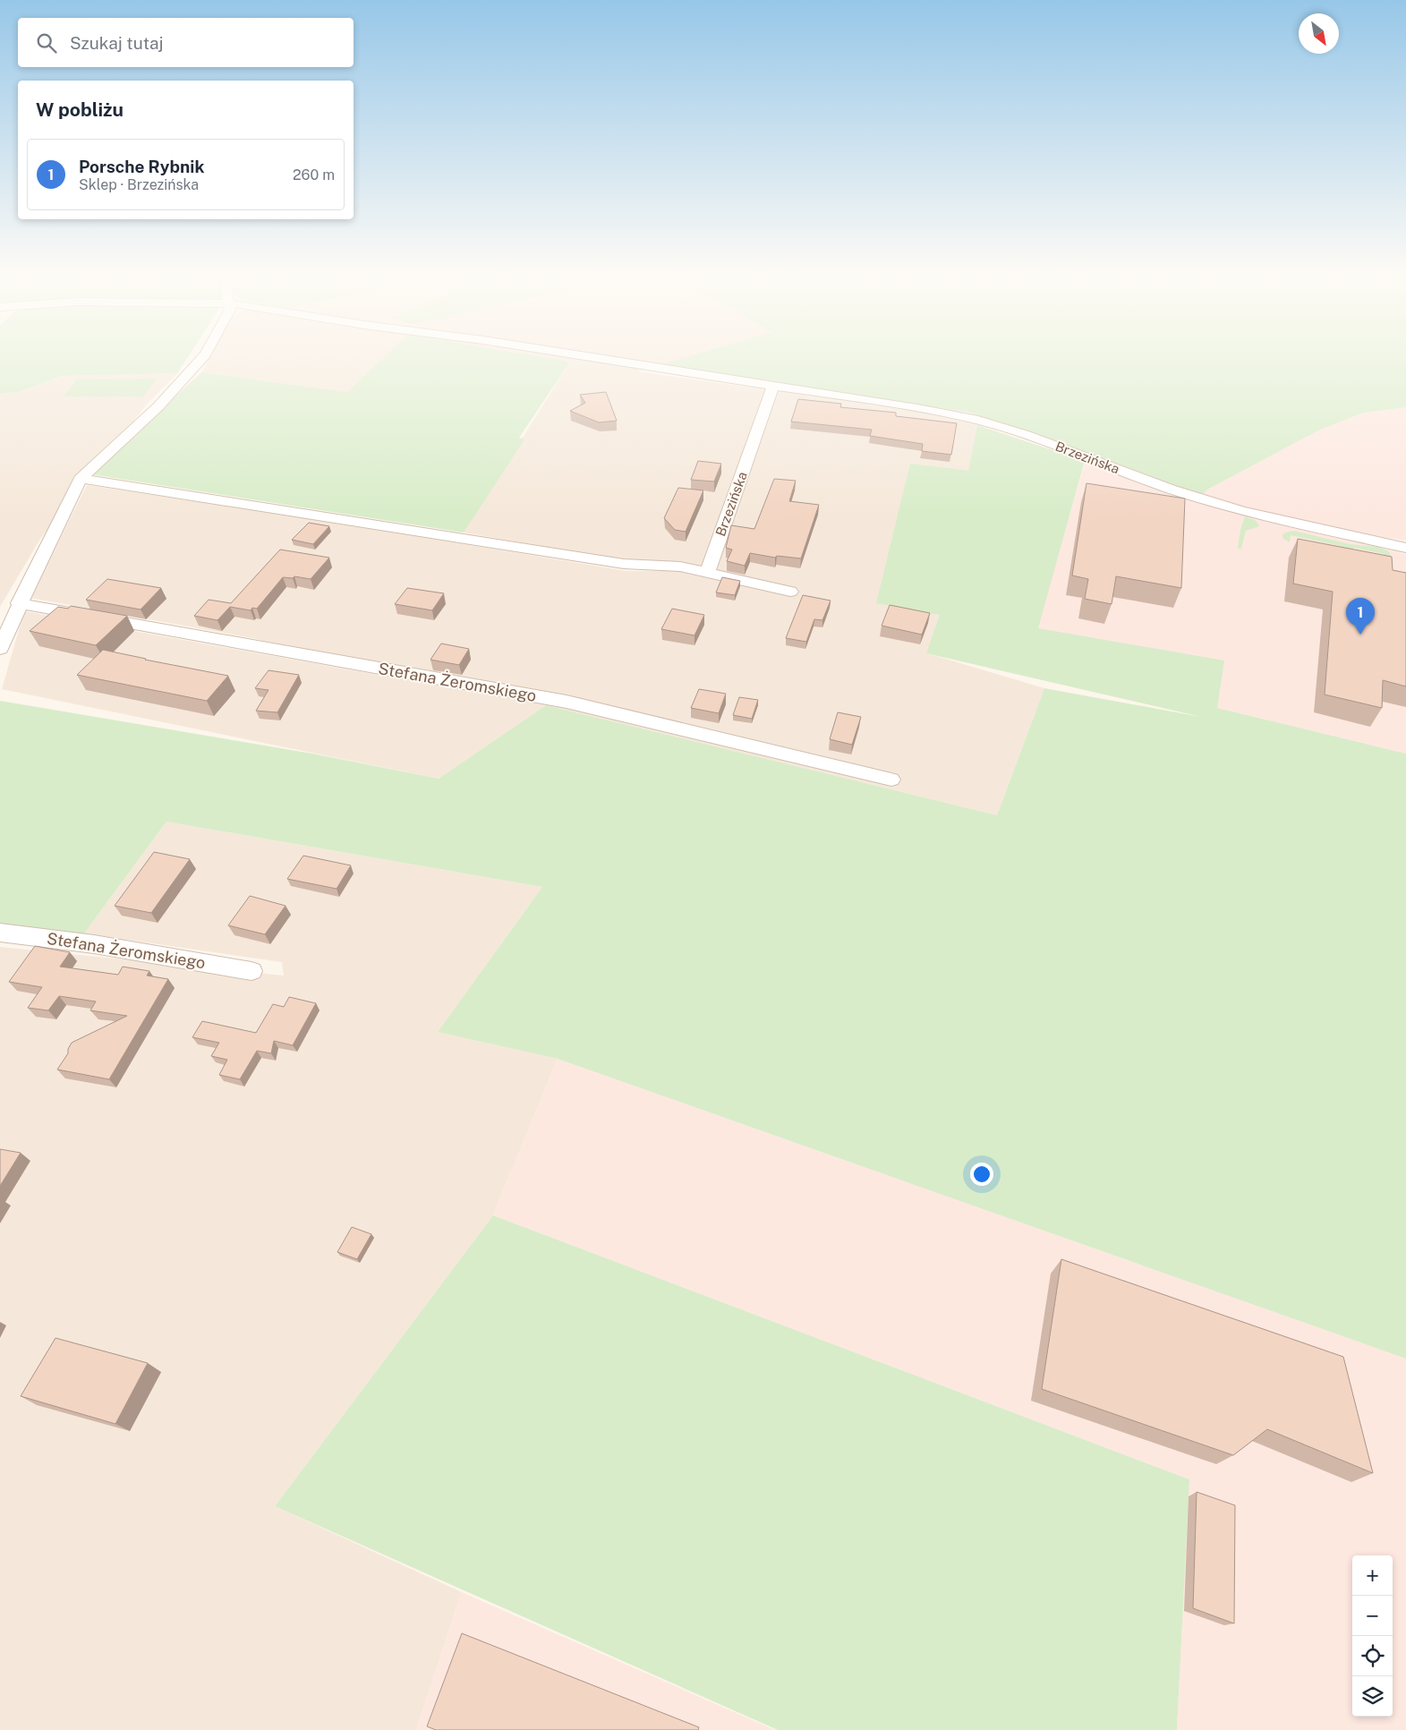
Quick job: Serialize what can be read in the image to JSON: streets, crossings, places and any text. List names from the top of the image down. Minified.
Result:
{"streets":{"street":["Brzezińska","Stefana Żeromskiego"]},"north":"bottom right","page":{"search":"Szukaj tutaj","heading":"W pobliżu","list":[{"mark":"1","name":"Porsche Rybnik","note":"Sklep · Brzezińska","value":"260 m"}],"pins":"1","map_buttons":["+","−"]}}
